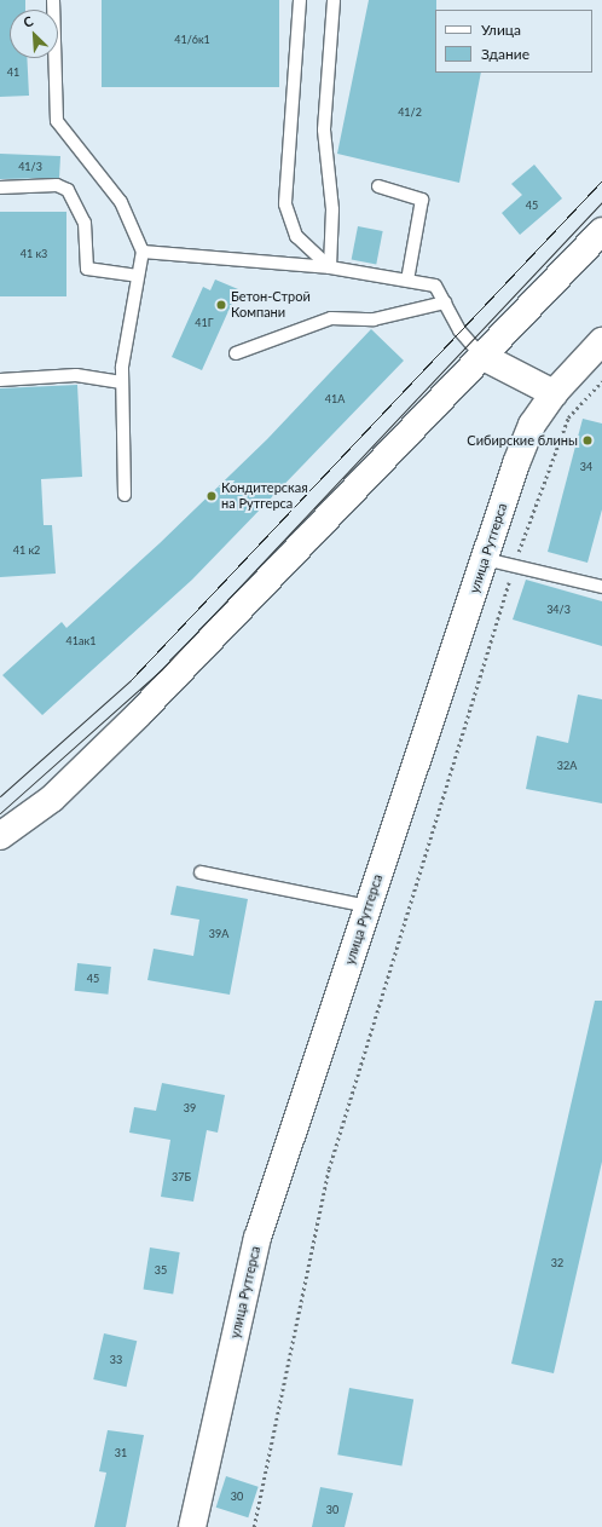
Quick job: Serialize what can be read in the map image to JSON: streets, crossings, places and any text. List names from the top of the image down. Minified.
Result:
{"streets":{"main road":["улица Рутгерса"]},"places":["Бетон-Строй Компани","Сибирские блины","Кондитерская на Рутгерса"],"house_numbers":["41/6к1","41","41/2","41/3","45","41 к3","41Г","41А","34","41 к2","34/3","41ак1","32А","39А","45","39","37Б","32","35","33","31","30","30"],"legend":["Улица","Здание"],"north":"top left"}
